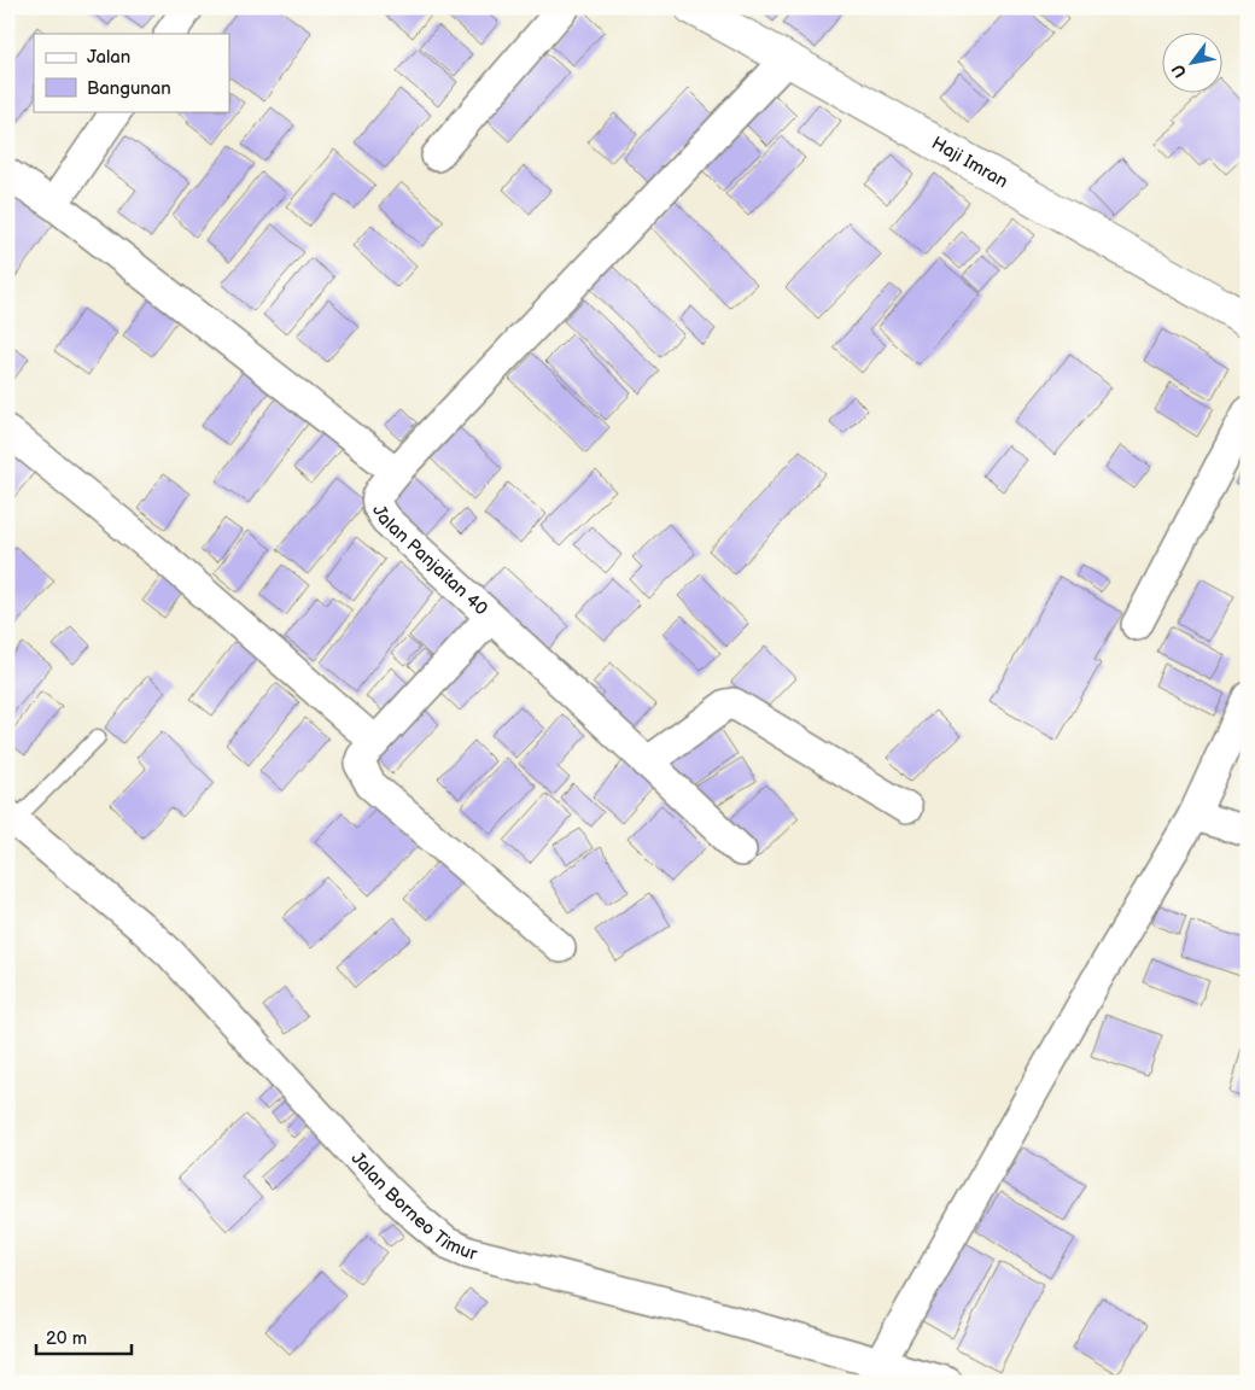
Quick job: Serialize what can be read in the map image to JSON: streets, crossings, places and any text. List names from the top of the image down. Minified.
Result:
{"streets":{"street":["Haji Imran","Jalan Panjaitan 40","Jalan Borneo Timur"]},"legend":["Jalan","Bangunan"],"scale_bar":"20 m","north":"bottom left"}
